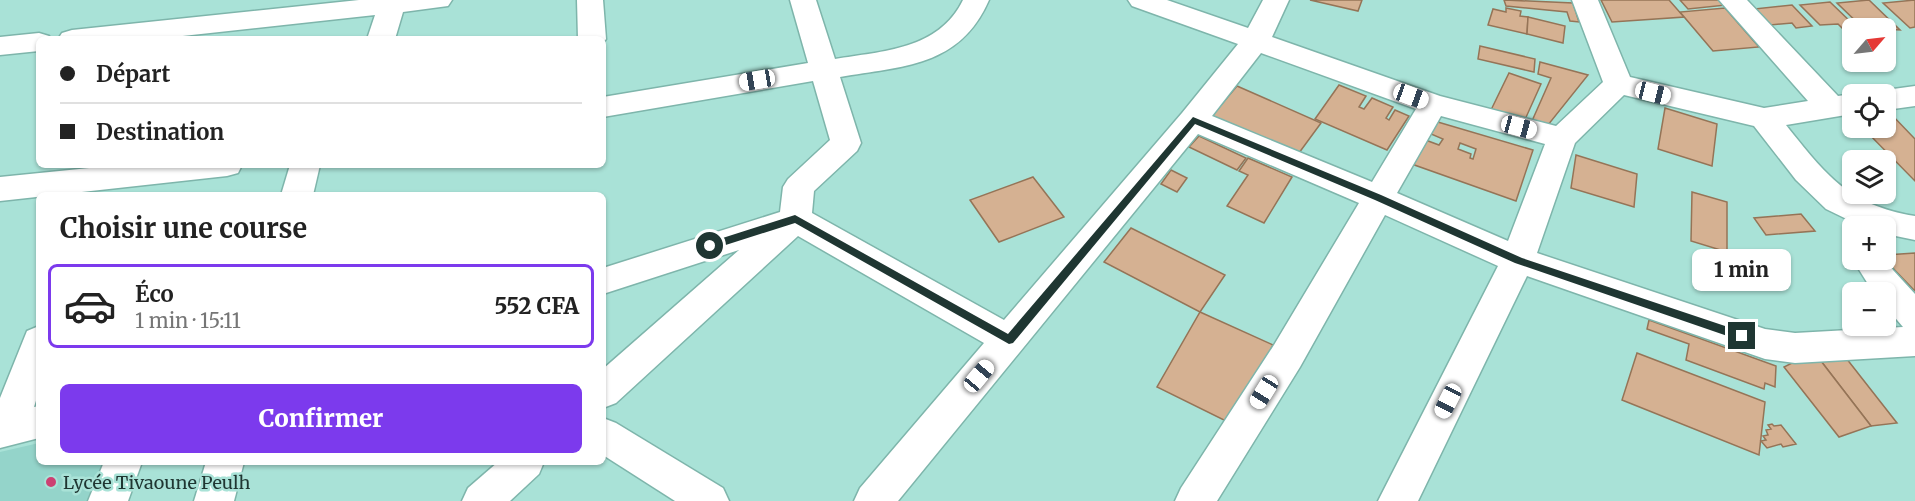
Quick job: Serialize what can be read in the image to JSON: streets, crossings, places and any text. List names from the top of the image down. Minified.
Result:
{"places":["Lycée Tivaoune Peulh"],"north":"top right","page":{"map_buttons":["+","−"],"banner":["Départ","Destination"],"heading":"Choisir une course","bubble":"1 min","list":[{"name":"Éco","note":"1 min · 15:11","value":"552 CFA"}],"buttons":"Confirmer"}}
